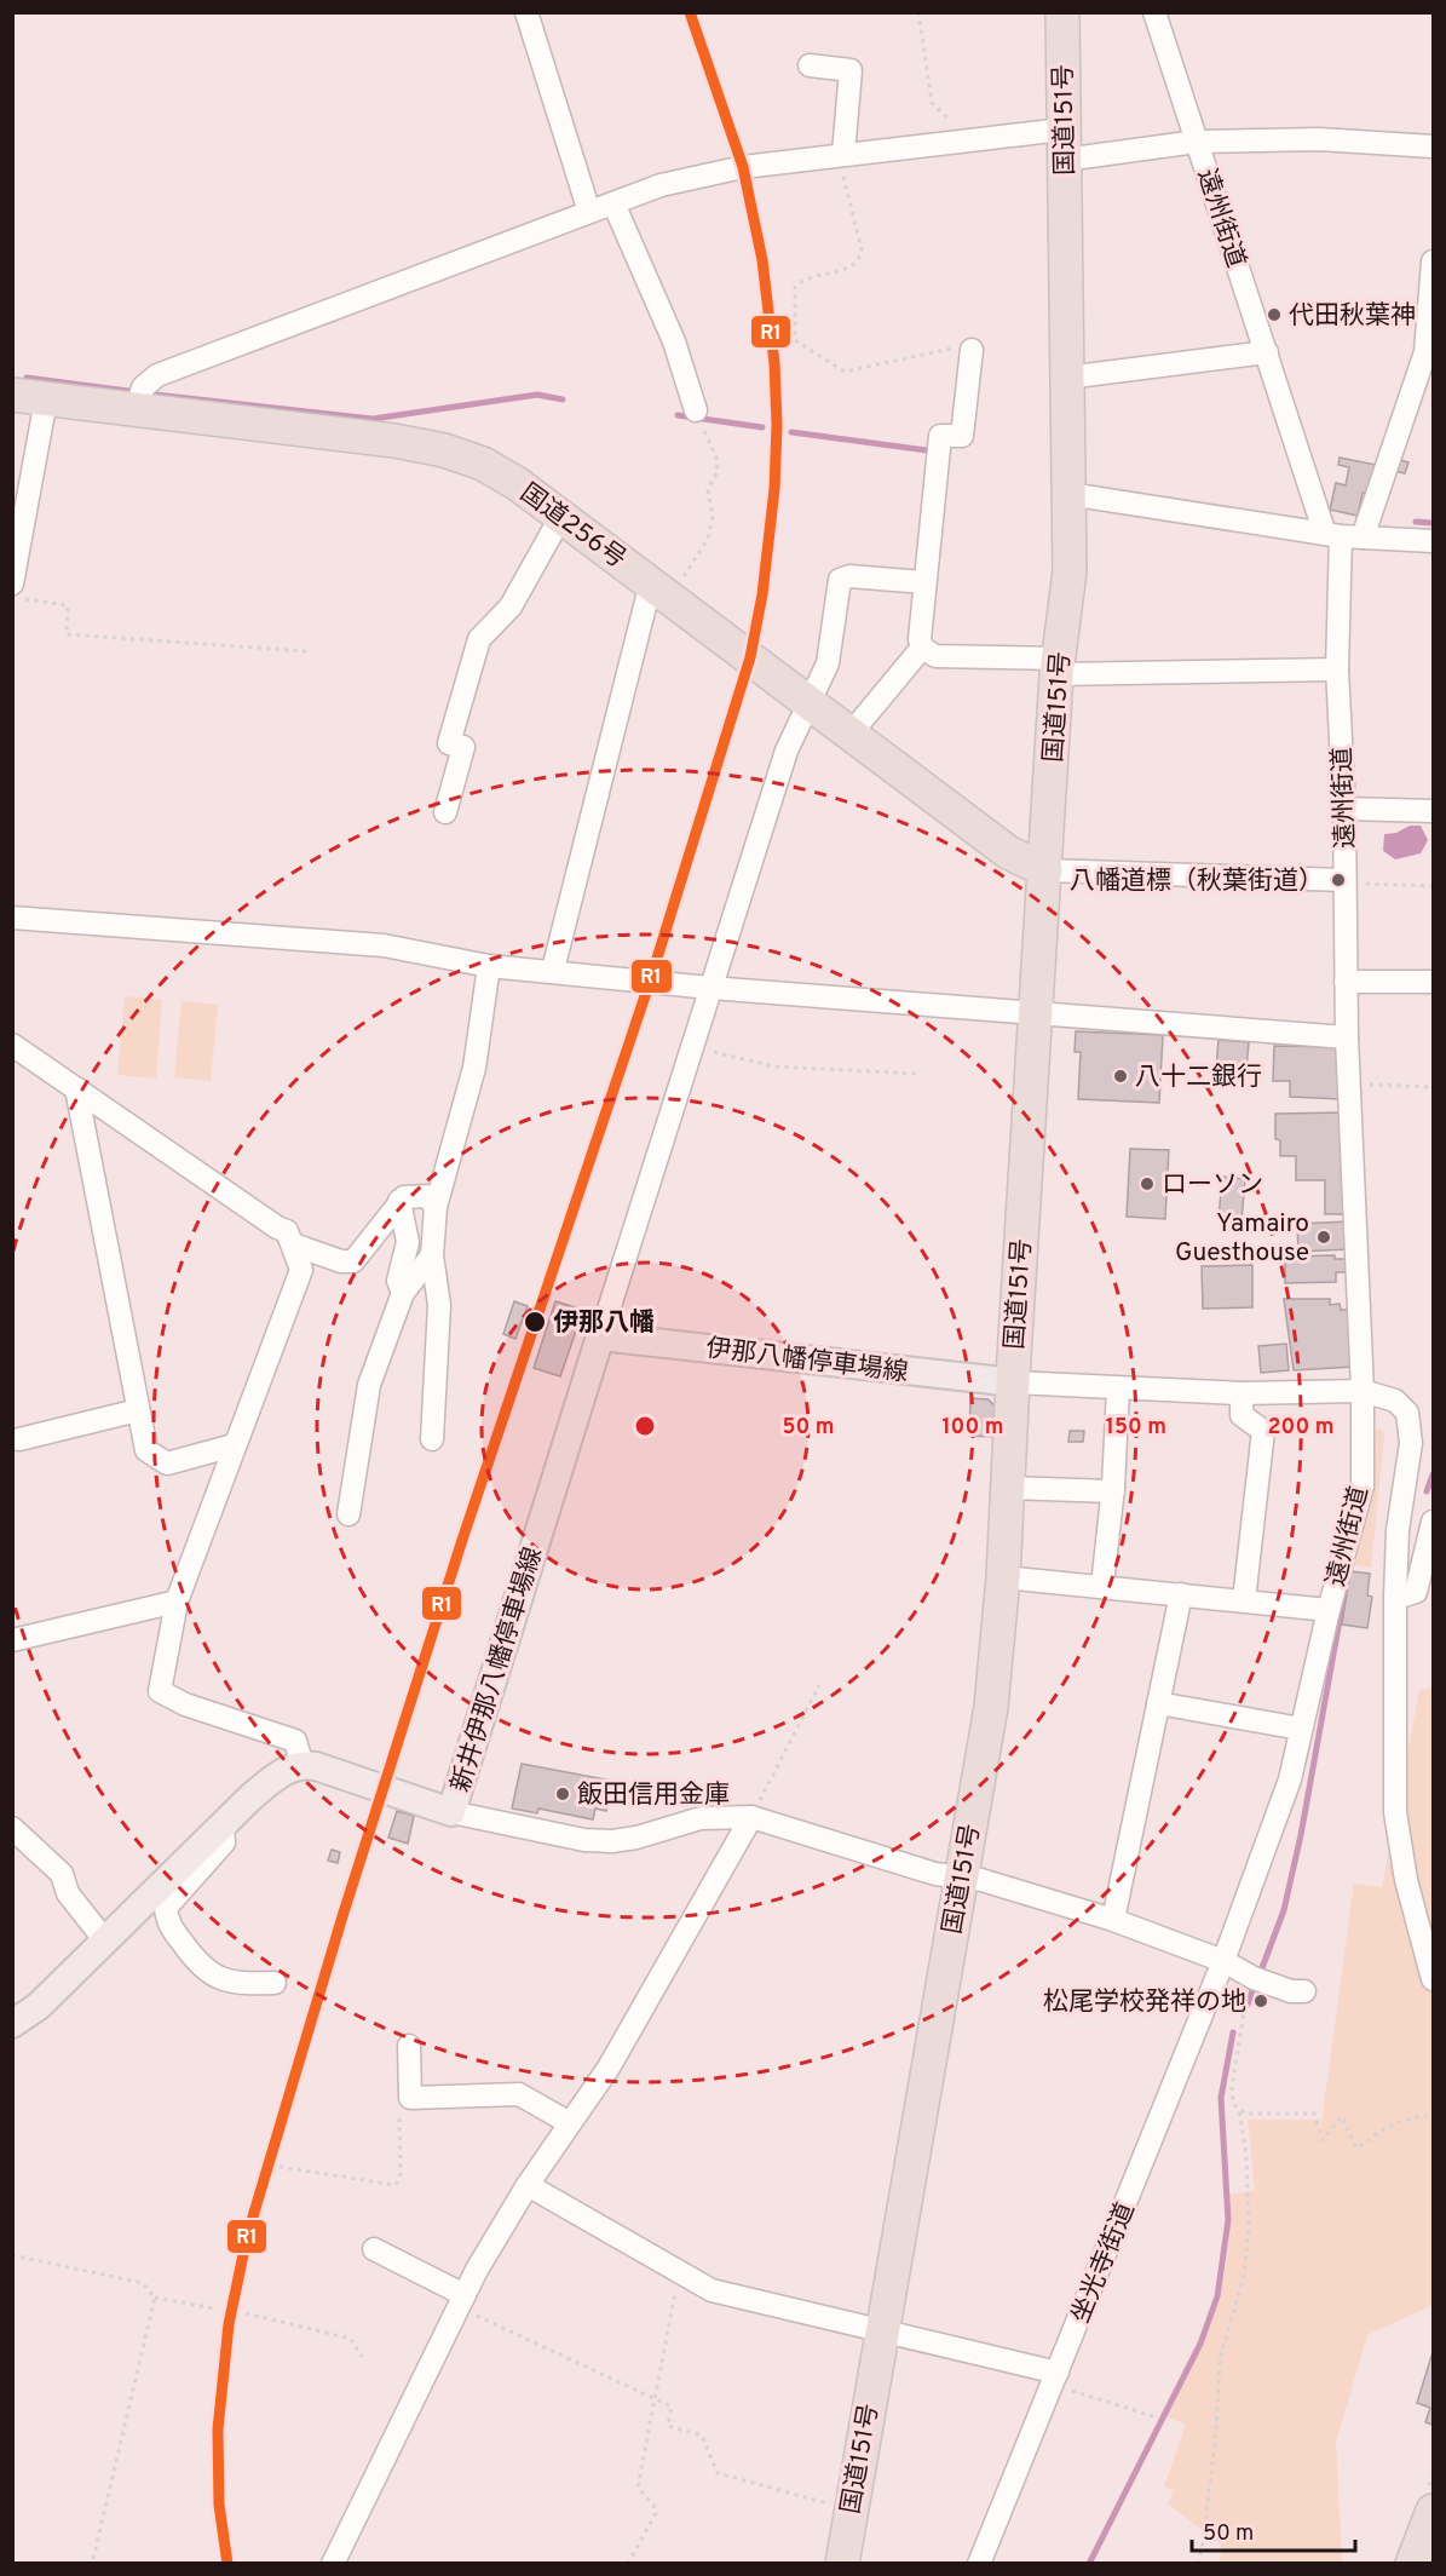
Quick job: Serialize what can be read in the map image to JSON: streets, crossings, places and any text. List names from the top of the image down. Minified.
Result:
{"streets":{"highway":["国道151号","国道256号"],"main road":["伊那八幡停車場線","新井伊那八幡停車場線"],"street":["遠州街道","坐光寺街道"]},"crossings":[["国道151号","国道256号"],["国道151号","伊那八幡停車場線"],["遠州街道","坐光寺街道"],["伊那八幡停車場線","新井伊那八幡停車場線"]],"places":["代田秋葉神","八幡道標（秋葉街道）","八十二銀行","ローソン","Yamairo Guesthouse","伊那八幡","飯田信用金庫","松尾学校発祥の地"],"lines":["transit line R1"],"scale_bar":"50 m","rings":["50 m","100 m","150 m","200 m"]}
